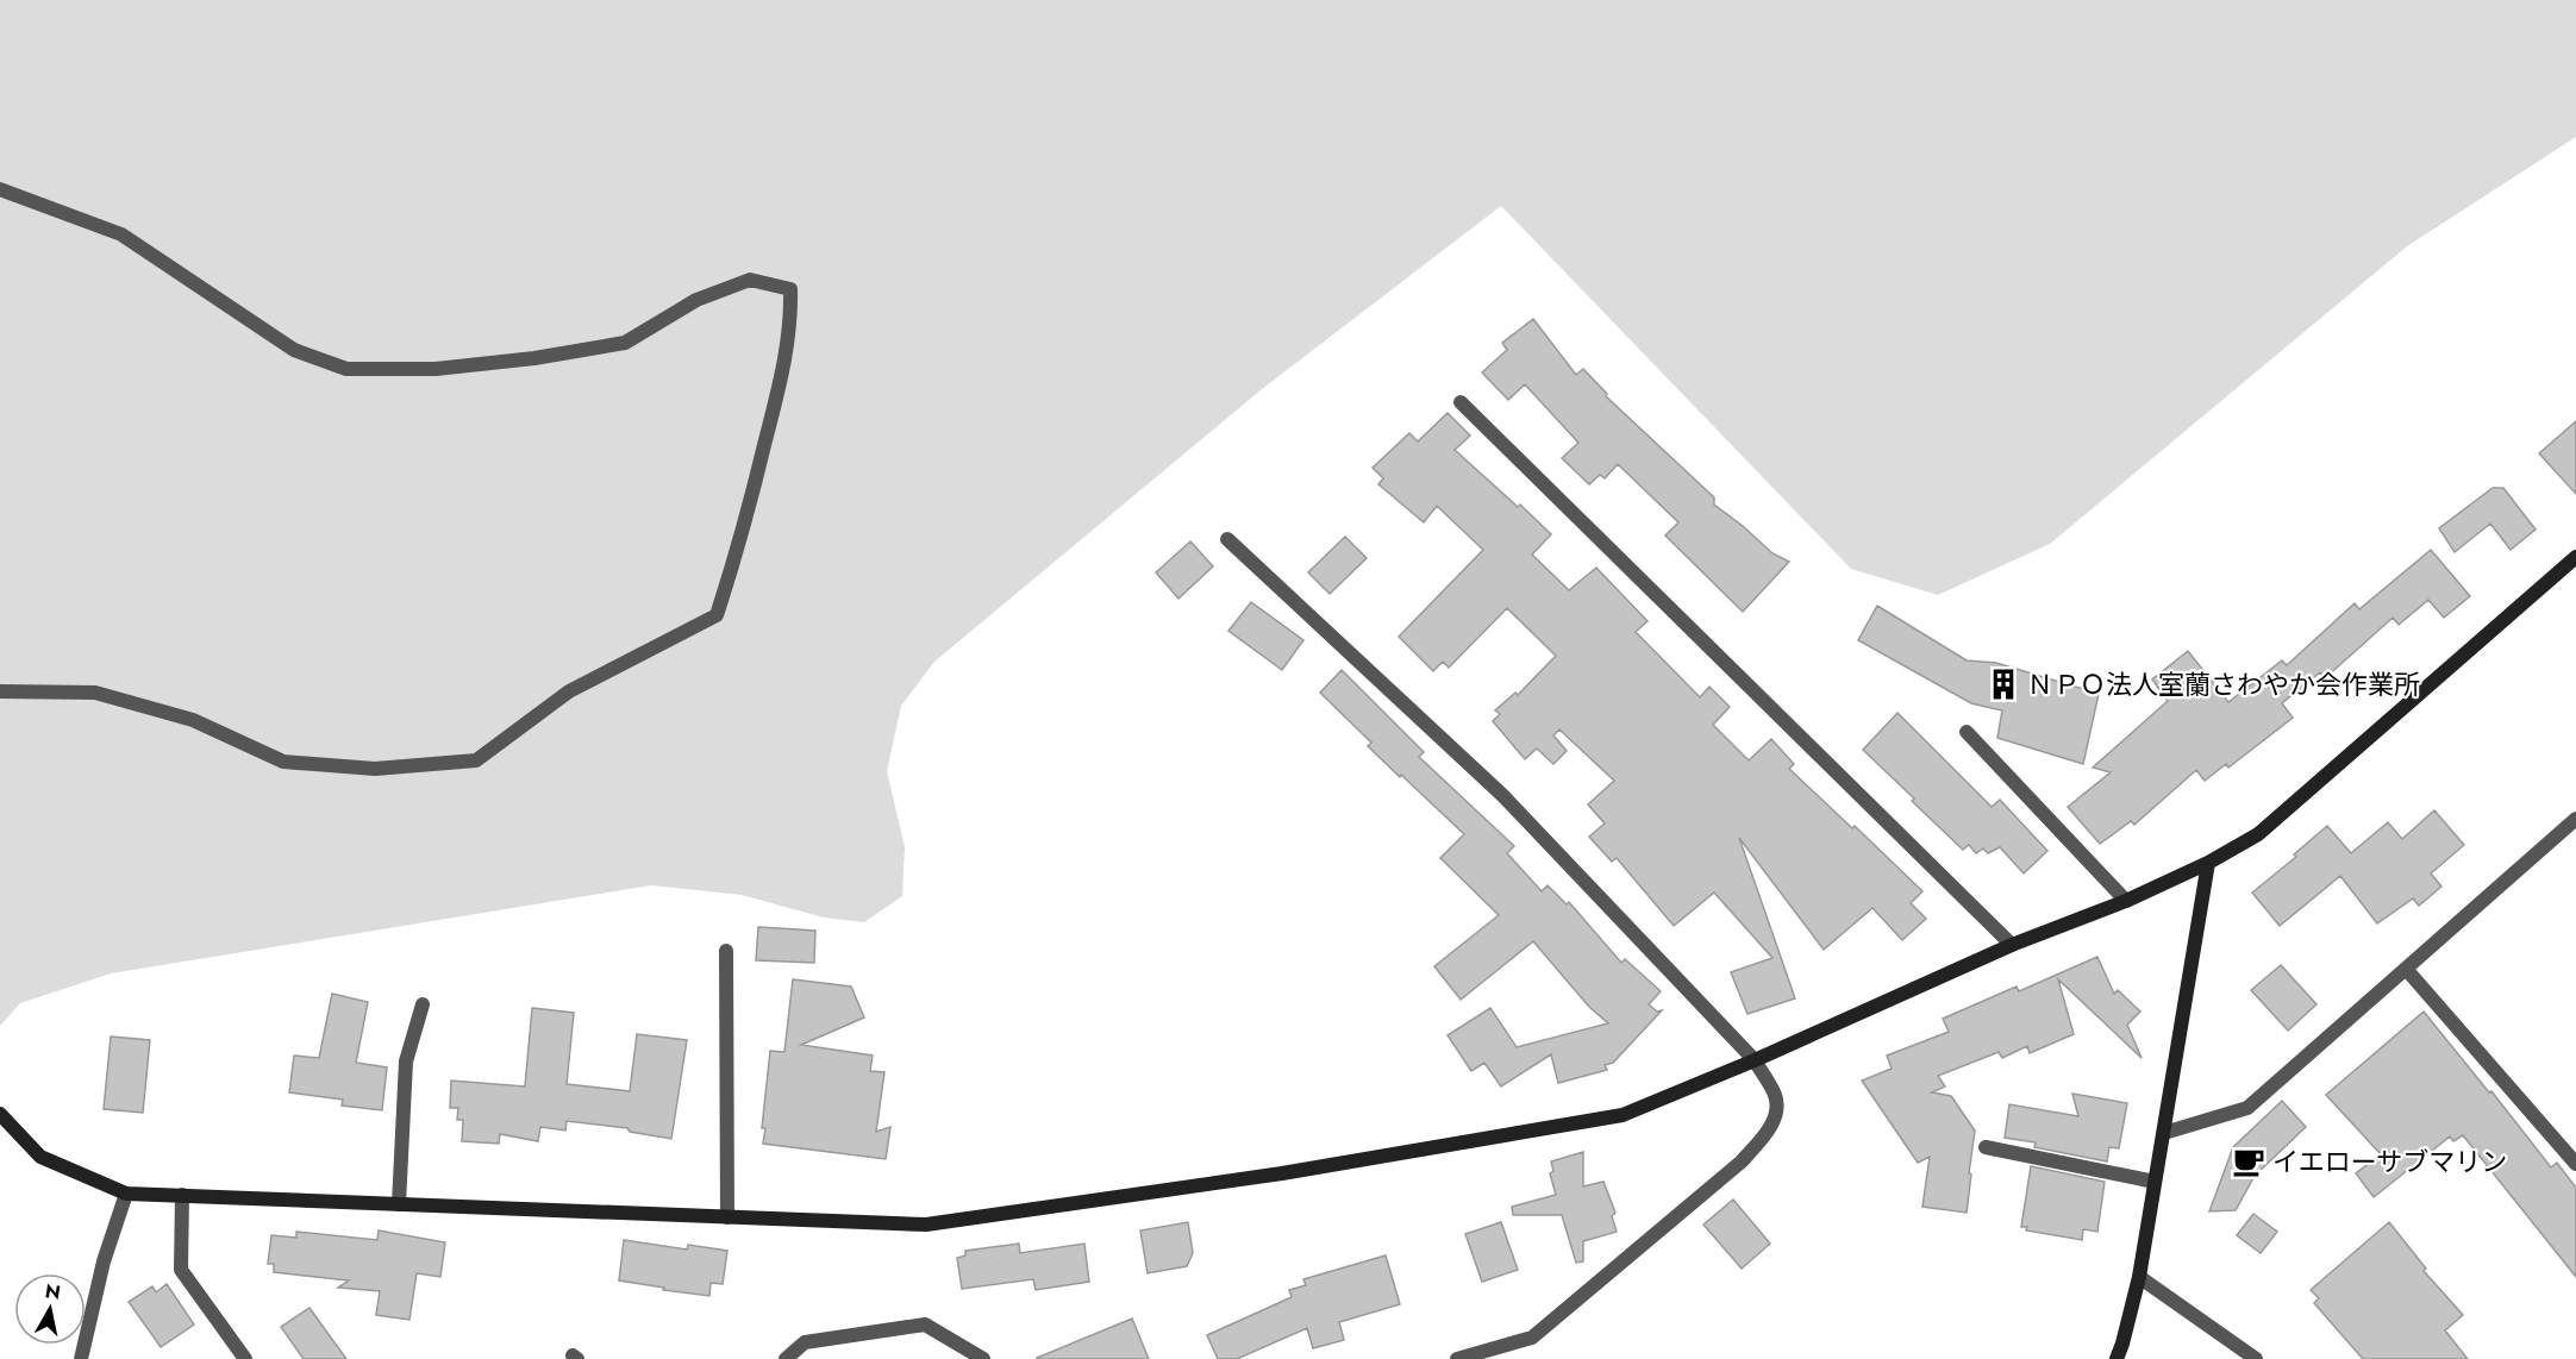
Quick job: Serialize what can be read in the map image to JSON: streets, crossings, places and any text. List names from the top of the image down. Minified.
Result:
{"places":{"building":["ＮＰＯ法人室蘭さわやか会作業所"],"cafe":["イエローサブマリン"]},"north":"top"}
